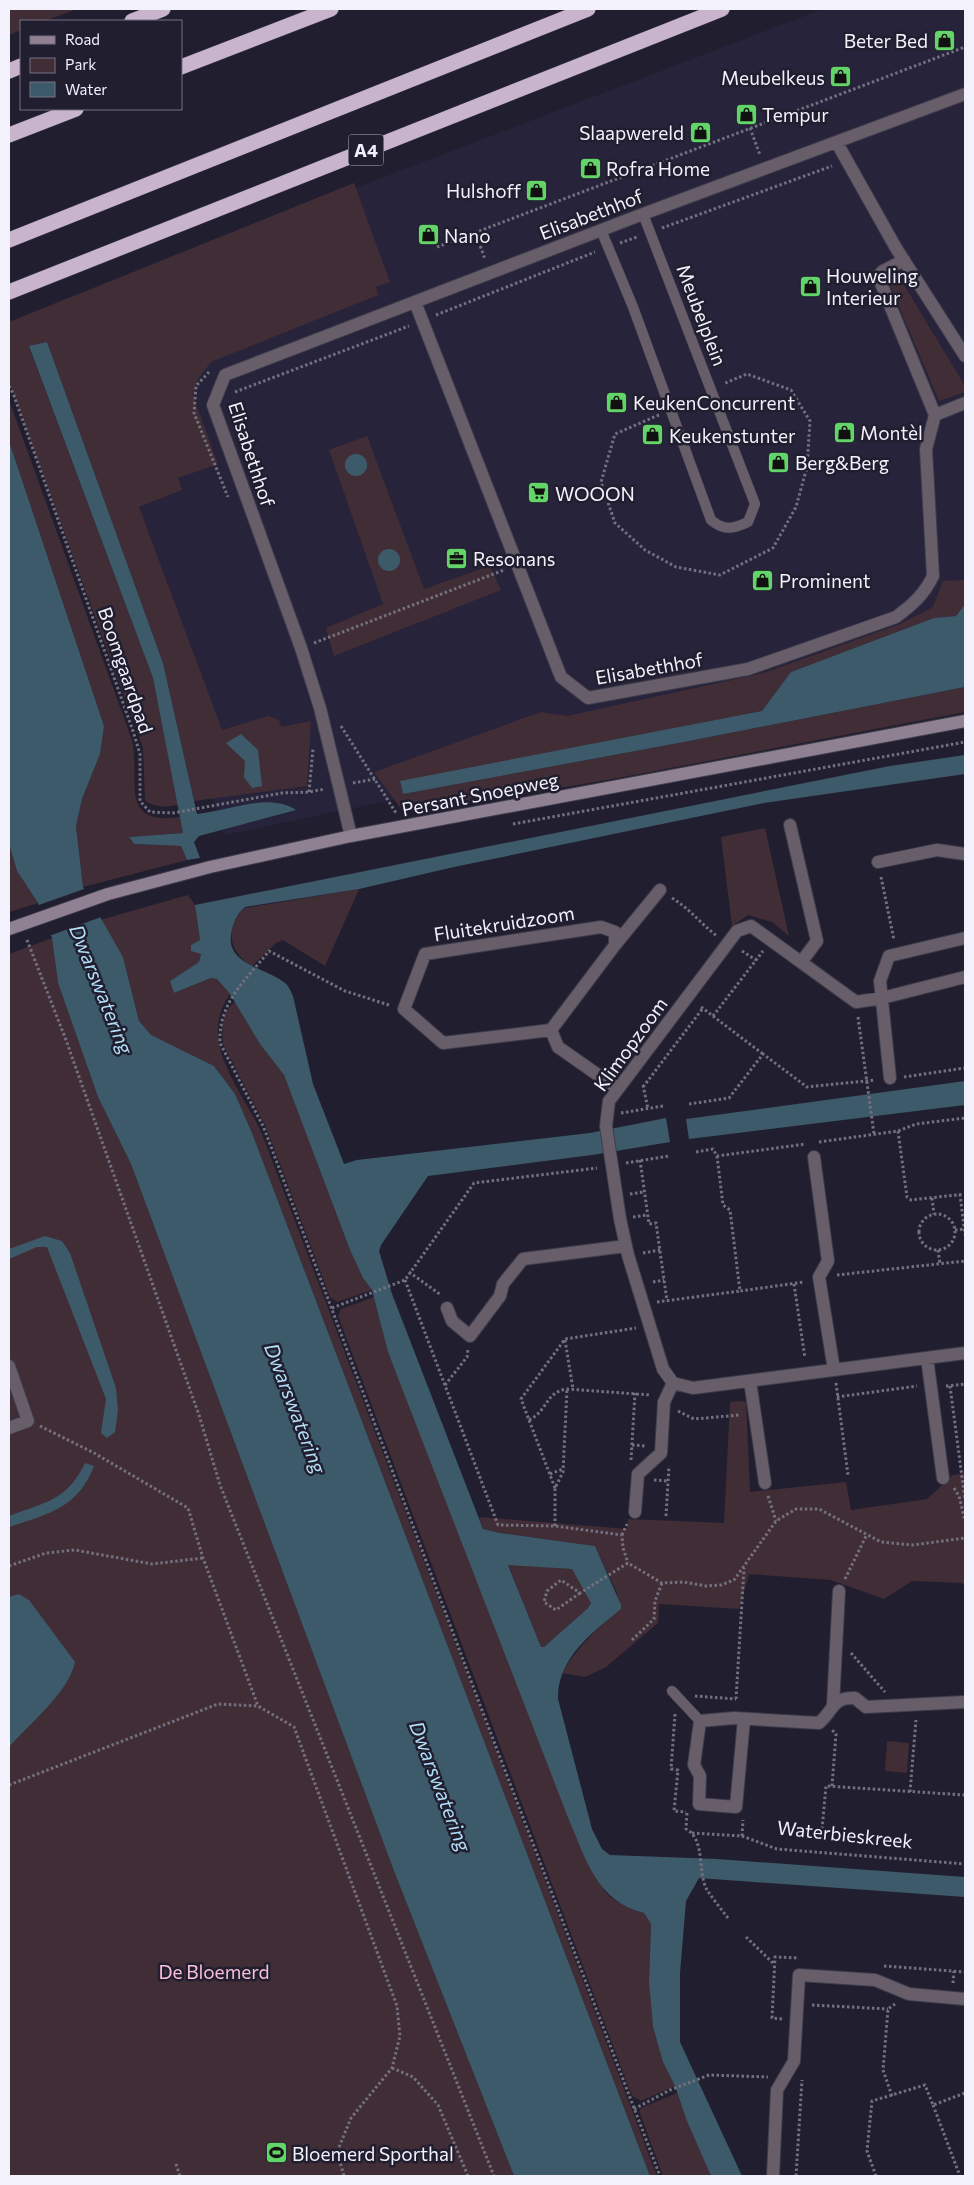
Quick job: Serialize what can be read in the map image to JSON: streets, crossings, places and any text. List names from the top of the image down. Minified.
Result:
{"streets":{"highway":["A4"],"main road":["Persant Snoepweg"],"street":["Elisabethhof","Fluitekruidzoom","Klimopzoom"],"lane":["Meubelplein"],"path":["Boomgaardpad","Waterbieskreek"]},"crossings":[["Elisabethhof","Meubelplein"],["Elisabethhof","Persant Snoepweg"]],"water":["Dwarswatering"],"parks":["De Bloemerd"],"places":{"shop":["Beter Bed","Meubelkeus","Tempur","Slaapwereld","Rofra Home","Hulshoff","Nano","Houweling Interieur","KeukenConcurrent","Montèl","Keukenstunter","Berg&Berg","Prominent"],"supermarket":["WOOON"],"office":["Resonans"],"sports":["Bloemerd Sporthal"]},"legend":["Road","Park","Water"]}
